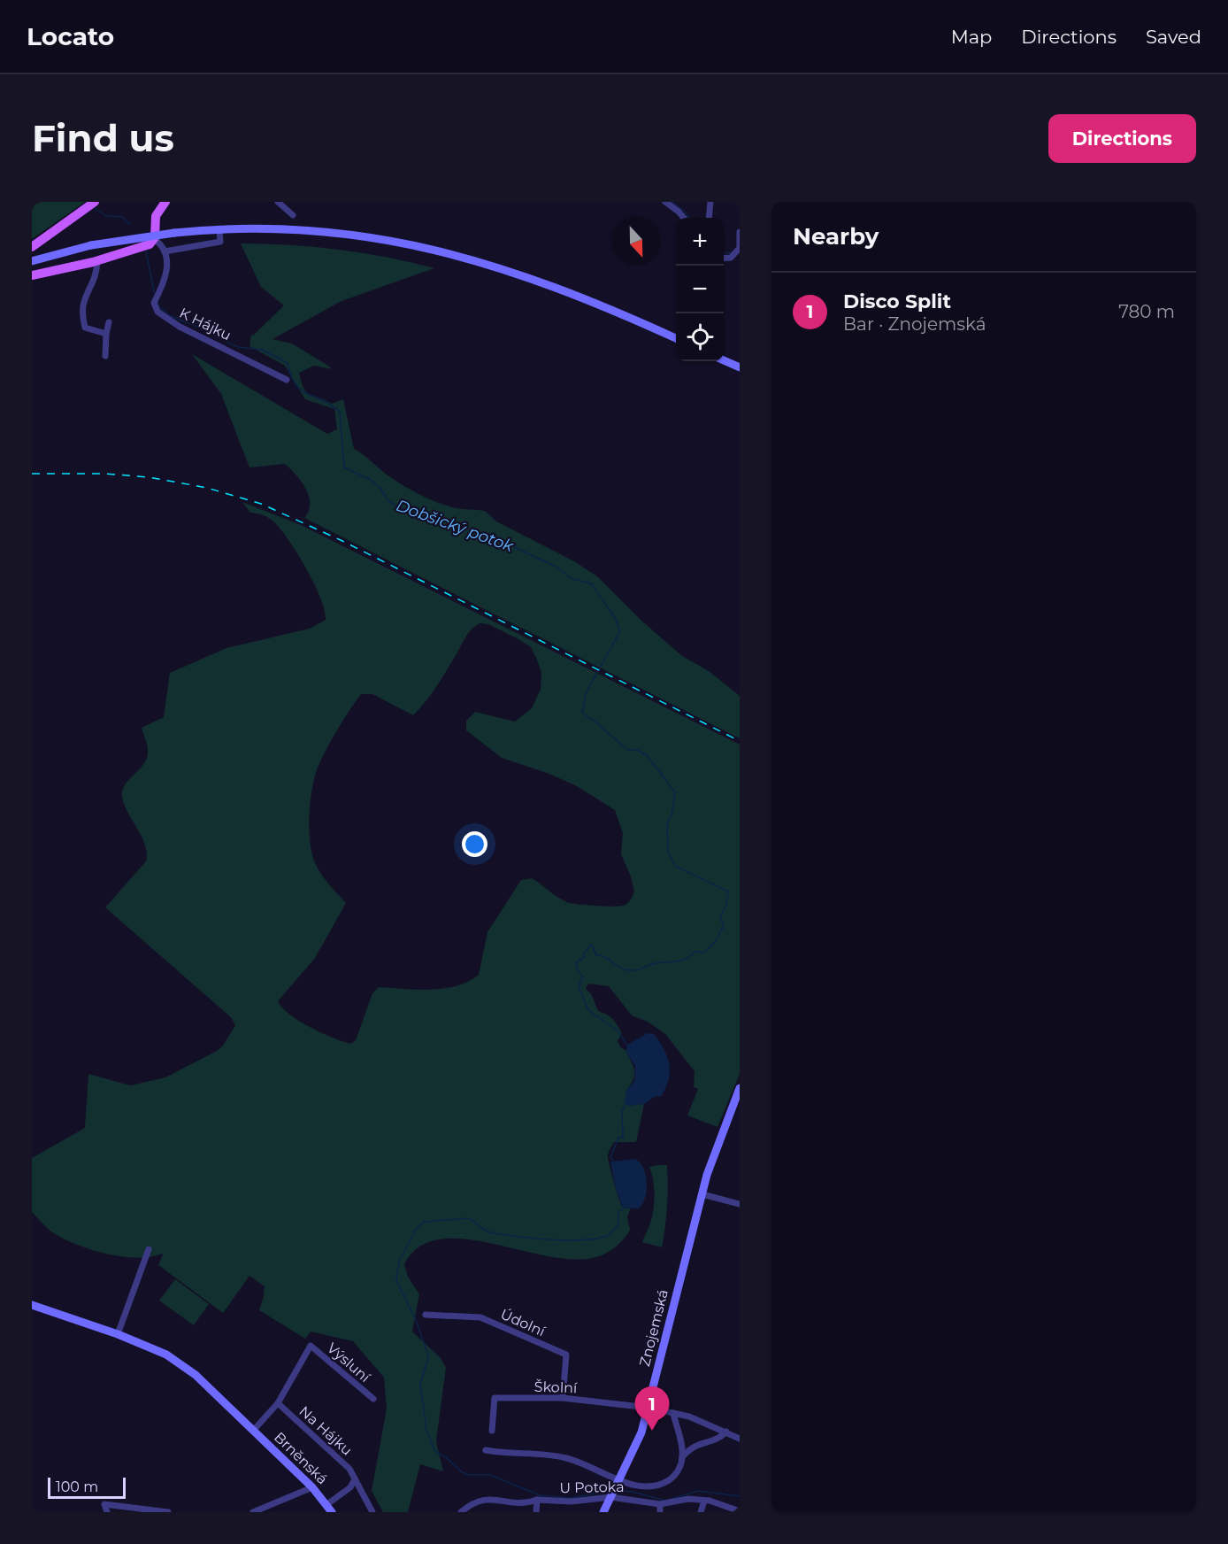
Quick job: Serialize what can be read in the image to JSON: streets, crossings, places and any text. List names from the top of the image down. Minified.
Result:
{"streets":{"main road":["Znojemská","Brněnská"],"street":["K Hájku","Údolní","Výsluní","Školní","Na Hájku","U Potoka"]},"crossings":[["Údolní","Školní"],["Znojemská","Školní"],["Znojemská","U Potoka"],["Výsluní","Na Hájku"]],"water":["Dobšický potok"],"scale_bar":"100 m","north":"bottom","page":{"header":"Locato","nav":["Map","Directions","Saved"],"buttons":"Directions","title":"Find us","heading":"Nearby","map_buttons":["+","−"],"list":[{"mark":"1","name":"Disco Split","note":"Bar · Znojemská","value":"780 m"}],"pins":"1","scale":"100 m"}}
